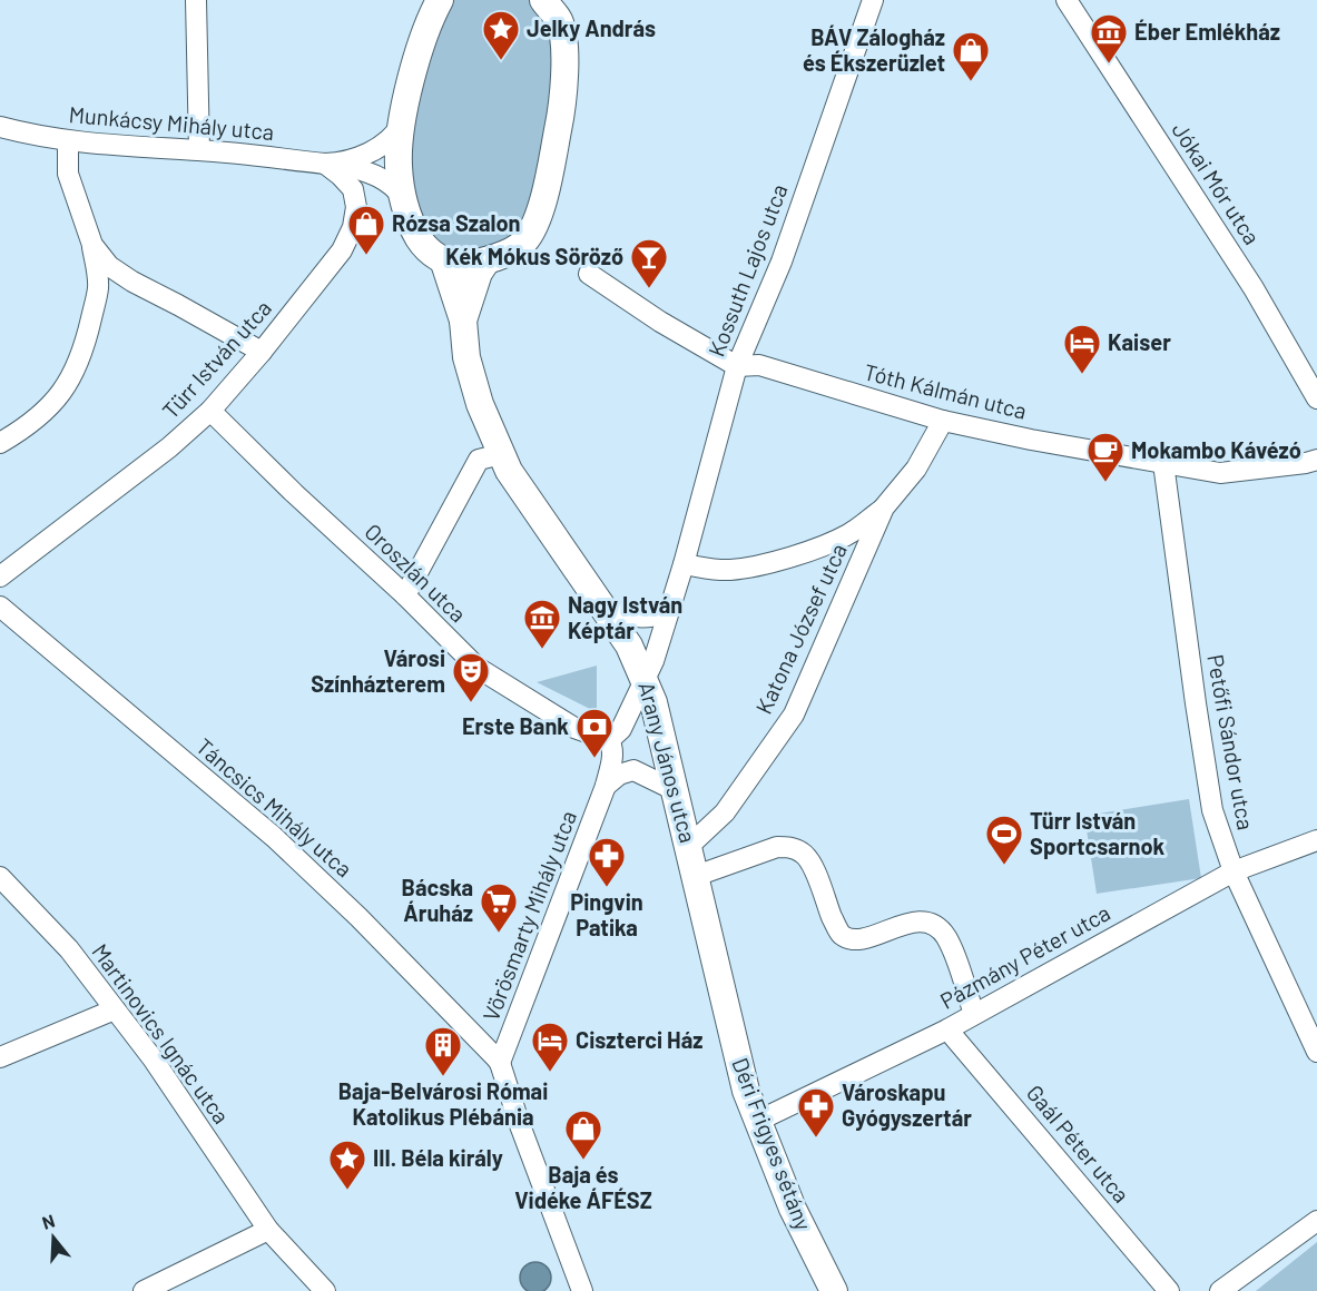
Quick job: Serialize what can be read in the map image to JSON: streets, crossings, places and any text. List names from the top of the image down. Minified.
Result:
{"streets":{"main road":["Arany János utca","Déri Frigyes sétány"],"street":["Munkácsy Mihály utca","Jókai Mór utca","Kossuth Lajos utca","Türr István utca","Tóth Kálmán utca","Oroszlán utca","Katona József utca","Petőfi Sándor utca","Táncsics Mihály utca","Vörösmarty Mihály utca","Pázmány Péter utca","Martinovics Ignác utca","Gaál Péter utca"]},"crossings":[["Munkácsy Mihály utca","Türr István utca"],["Kossuth Lajos utca","Tóth Kálmán utca"],["Kossuth Lajos utca","Arany János utca"],["Türr István utca","Oroszlán utca"],["Tóth Kálmán utca","Katona József utca"],["Tóth Kálmán utca","Petőfi Sándor utca"],["Oroszlán utca","Vörösmarty Mihály utca"],["Katona József utca","Arany János utca"],["Petőfi Sándor utca","Pázmány Péter utca"],["Arany János utca","Déri Frigyes sétány"],["Táncsics Mihály utca","Vörösmarty Mihály utca"],["Pázmány Péter utca","Déri Frigyes sétány"],["Pázmány Péter utca","Gaál Péter utca"]],"places":{"place":["Jelky András","III. Béla király"],"museum":["Éber Emlékház","Nagy István Képtár"],"shop":["BÁV Zálogház és Ékszerüzlet","Rózsa Szalon","Baja és Vidéke ÁFÉSZ"],"bar":["Kék Mókus Söröző"],"hotel":["Kaiser","Ciszterci Ház"],"cafe":["Mokambo Kávézó"],"theatre":["Városi Színházterem"],"bank":["Erste Bank"],"sports":["Türr István Sportcsarnok"],"pharmacy":["Pingvin Patika","Városkapu Gyógyszertár"],"supermarket":["Bácska Áruház"],"building":["Baja-Belvárosi Római Katolikus Plébánia"]},"north":"top"}
